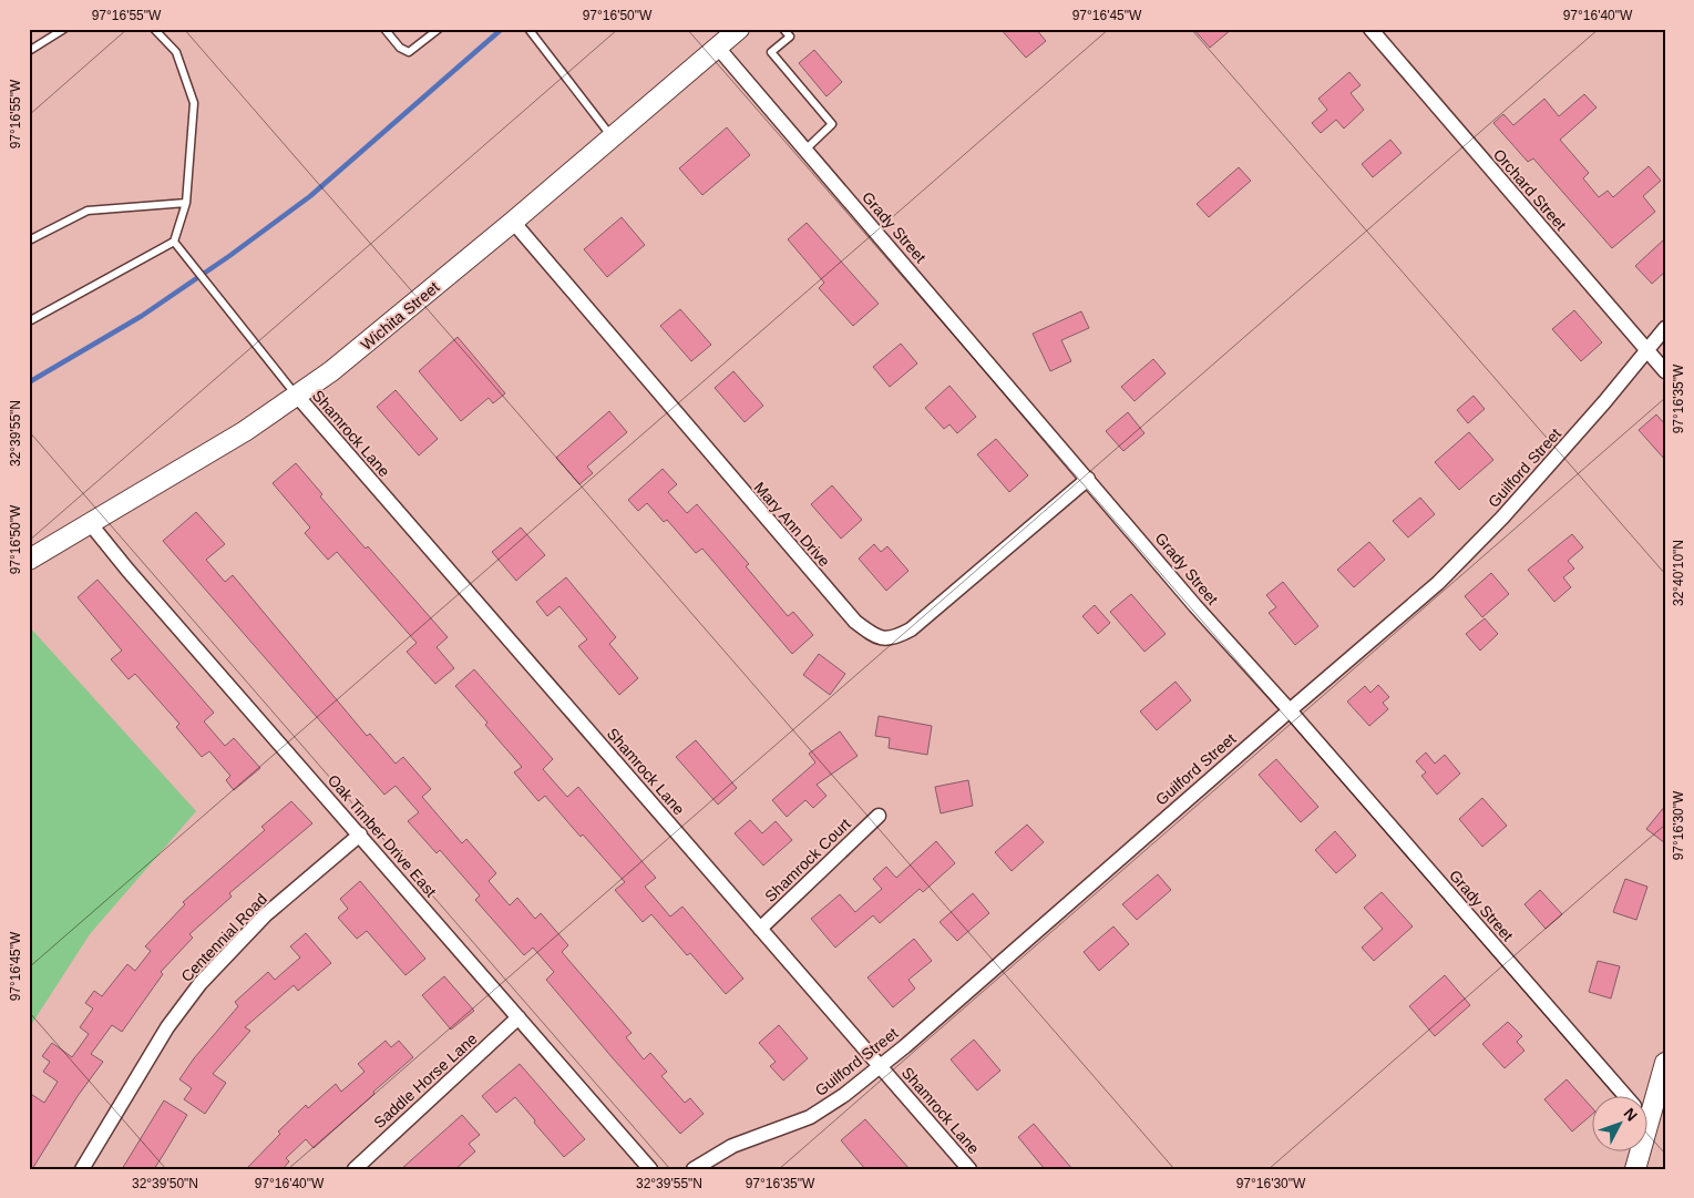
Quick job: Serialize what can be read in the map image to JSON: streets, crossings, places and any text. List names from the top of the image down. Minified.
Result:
{"streets":{"main road":["Wichita Street"],"street":["Orchard Street","Grady Street","Shamrock Lane","Guilford Street","Mary Ann Drive","Oak Timber Drive East","Shamrock Court","Centennial Road","Saddle Horse Lane"]},"crossings":[["Orchard Street","Guilford Street"],["Grady Street","Wichita Street"],["Grady Street","Guilford Street"],["Grady Street","Mary Ann Drive"],["Wichita Street","Shamrock Lane"],["Wichita Street","Mary Ann Drive"],["Wichita Street","Oak Timber Drive East"],["Shamrock Lane","Guilford Street"],["Shamrock Lane","Shamrock Court"],["Oak Timber Drive East","Centennial Road"],["Oak Timber Drive East","Saddle Horse Lane"]],"north":"top right","coordinates":["97°16'55\"W","97°16'50\"W","97°16'45\"W","97°16'40\"W","97°16'35\"W","32°39'55\"N","32°40'10\"N","97°16'30\"W","32°39'50\"N"]}
